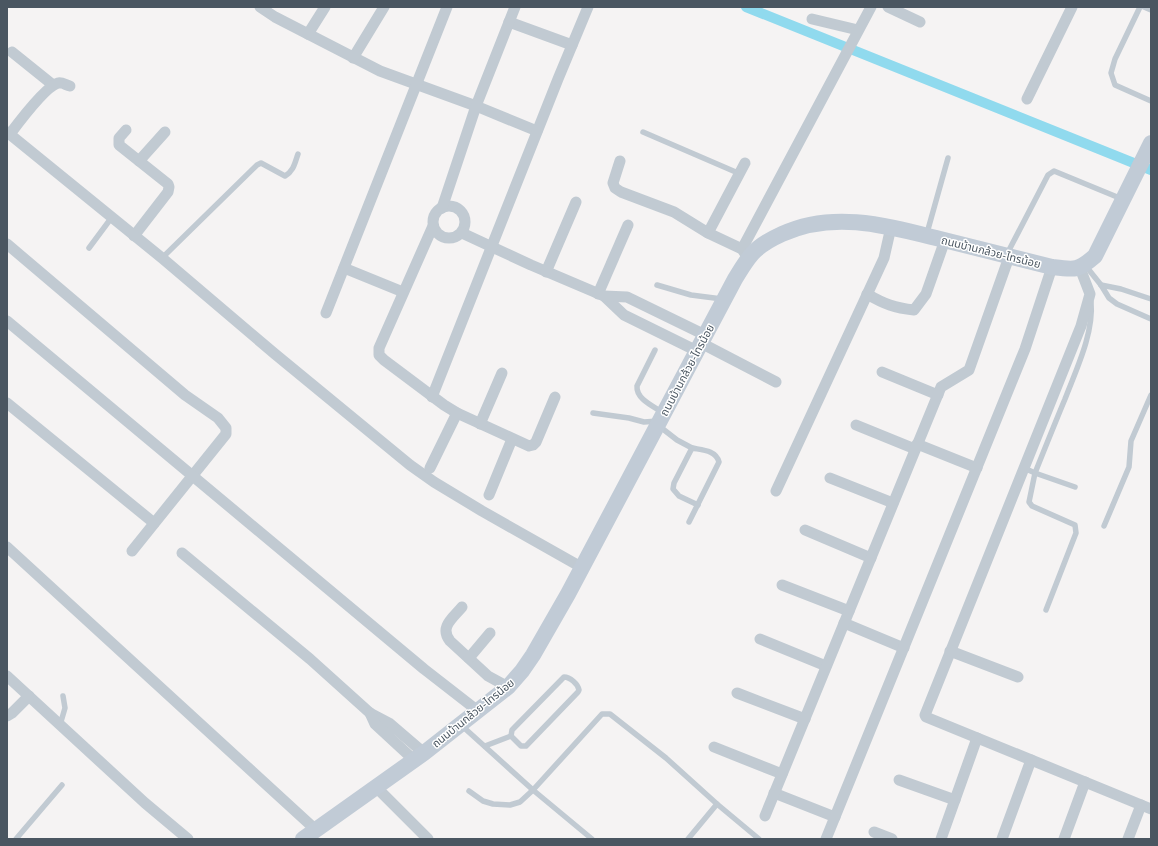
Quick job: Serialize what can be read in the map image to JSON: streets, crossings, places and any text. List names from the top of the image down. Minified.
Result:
{"streets":{"street":["ถนนบ้านกล้วย-ไทรน้อย"]}}
